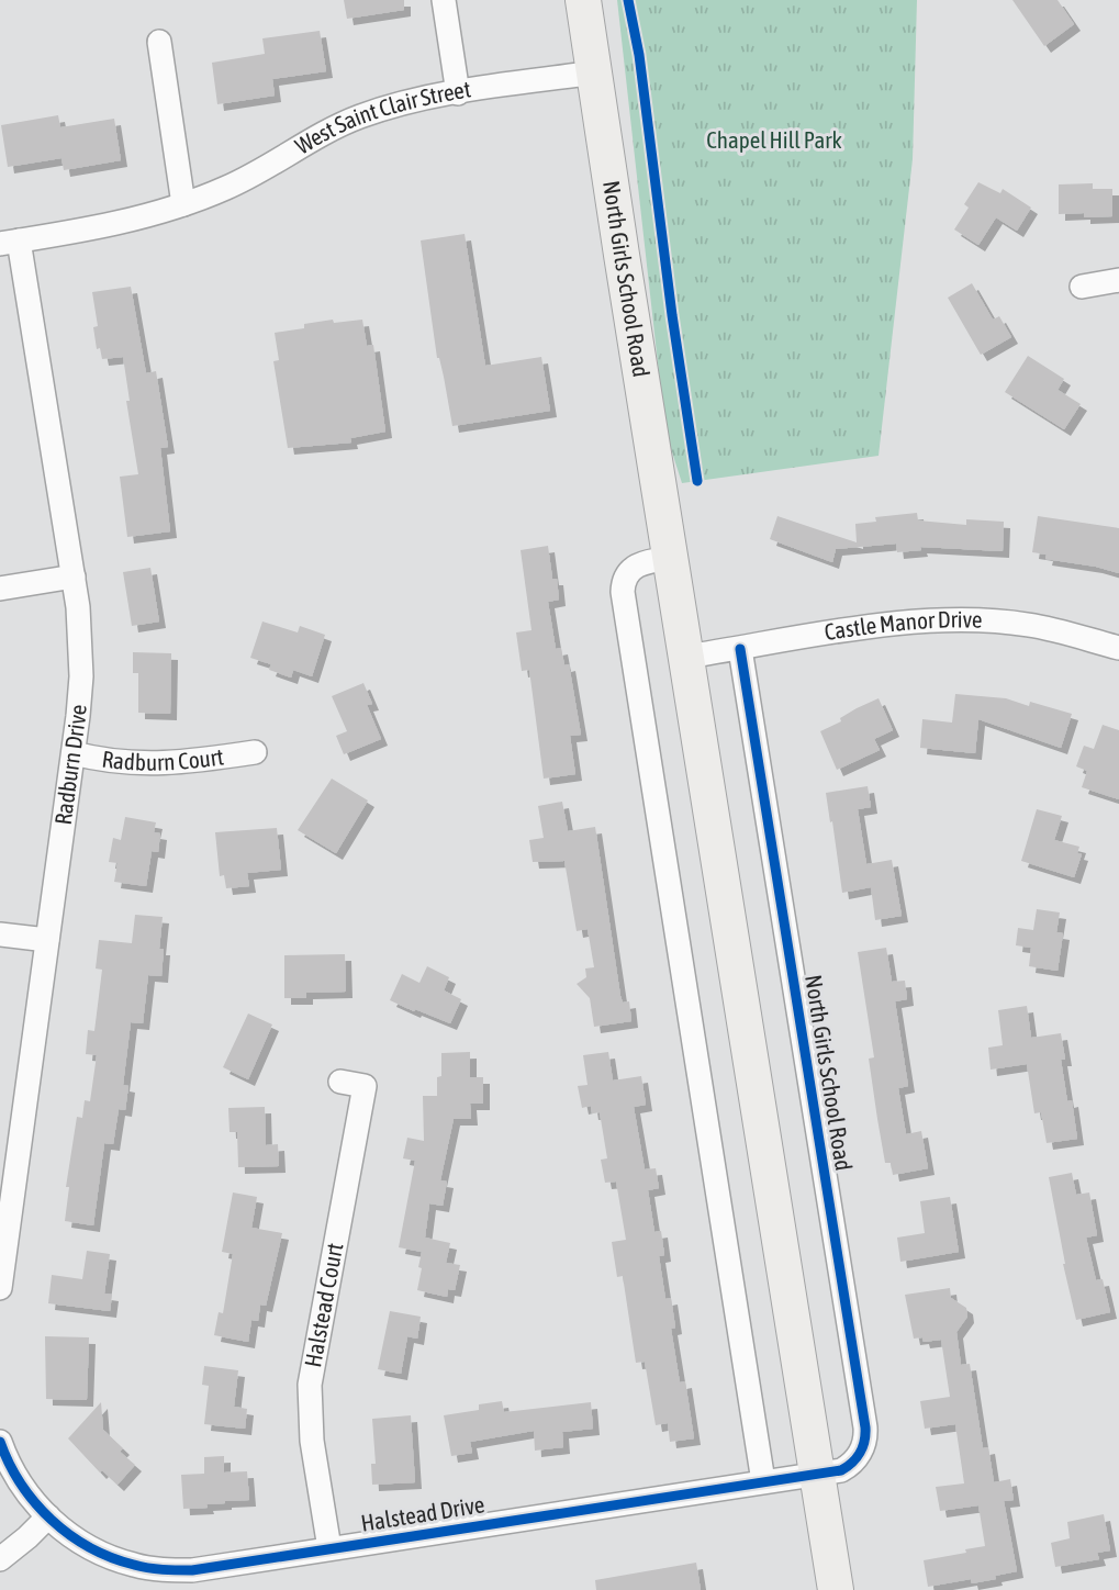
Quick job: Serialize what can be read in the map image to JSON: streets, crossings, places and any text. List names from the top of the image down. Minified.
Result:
{"streets":{"main road":["North Girls School Road"],"street":["West Saint Clair Street","Castle Manor Drive","Radburn Court","Radburn Drive","Halstead Court","Halstead Drive"]},"crossings":[["West Saint Clair Street","North Girls School Road"],["West Saint Clair Street","Radburn Drive"],["North Girls School Road","Castle Manor Drive"],["North Girls School Road","Halstead Drive"],["Radburn Court","Radburn Drive"],["Halstead Court","Halstead Drive"]],"parks":["Chapel Hill Park"]}
